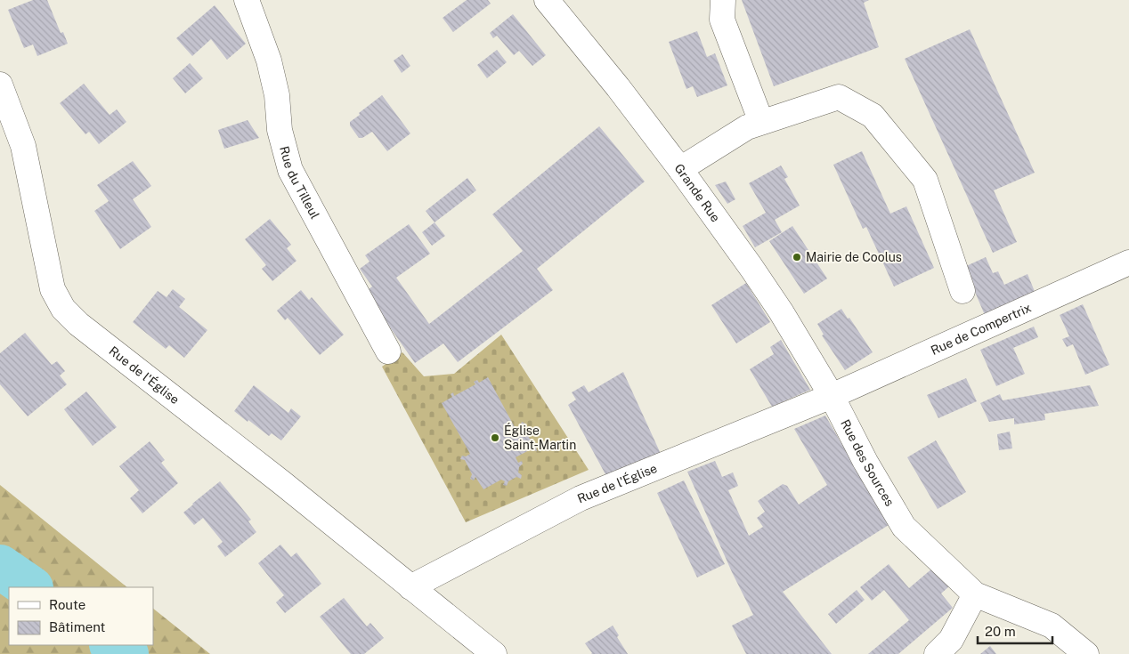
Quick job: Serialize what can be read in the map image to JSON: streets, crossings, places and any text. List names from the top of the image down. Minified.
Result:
{"streets":{"street":["Rue du Tilleul","Grande Rue","Rue de Compertrix","Rue de l'Église","Rue des Sources"]},"crossings":[["Grande Rue","Rue de Compertrix"],["Grande Rue","Rue de l'Église"],["Grande Rue","Rue des Sources"],["Rue de Compertrix","Rue de l'Église"],["Rue de Compertrix","Rue des Sources"],["Rue de l'Église","Rue des Sources"]],"places":["Mairie de Coolus","Église Saint-Martin"],"legend":["Route","Bâtiment"],"scale_bar":"20 m"}
